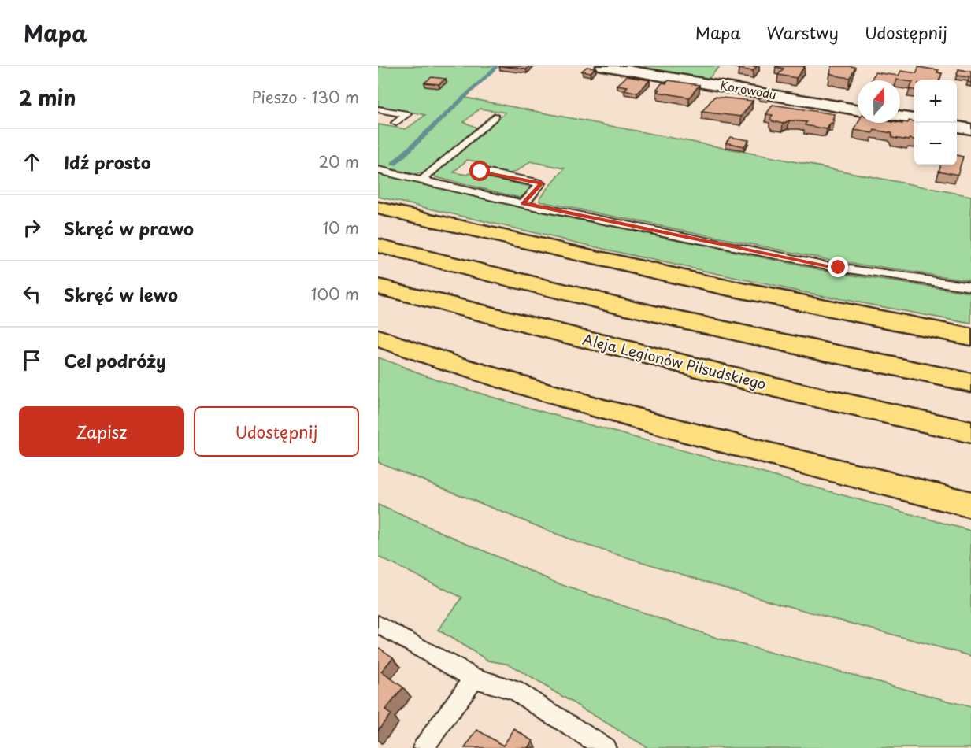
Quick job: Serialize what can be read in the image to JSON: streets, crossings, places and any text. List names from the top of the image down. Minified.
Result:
{"streets":{"highway":["Aleja Legionów Piłsudskiego"],"street":["Korowodu"]},"north":"top","page":{"header":"Mapa","nav":["Mapa","Warstwy","Udostępnij"],"heading":["2 min","Pieszo · 130 m"],"map_buttons":["+","−"],"list":[["Idź prosto","20 m"],["Skręć w prawo","10 m"],["Skręć w lewo","100 m"],"Cel podróży"],"buttons":["Zapisz","Udostępnij"]}}
